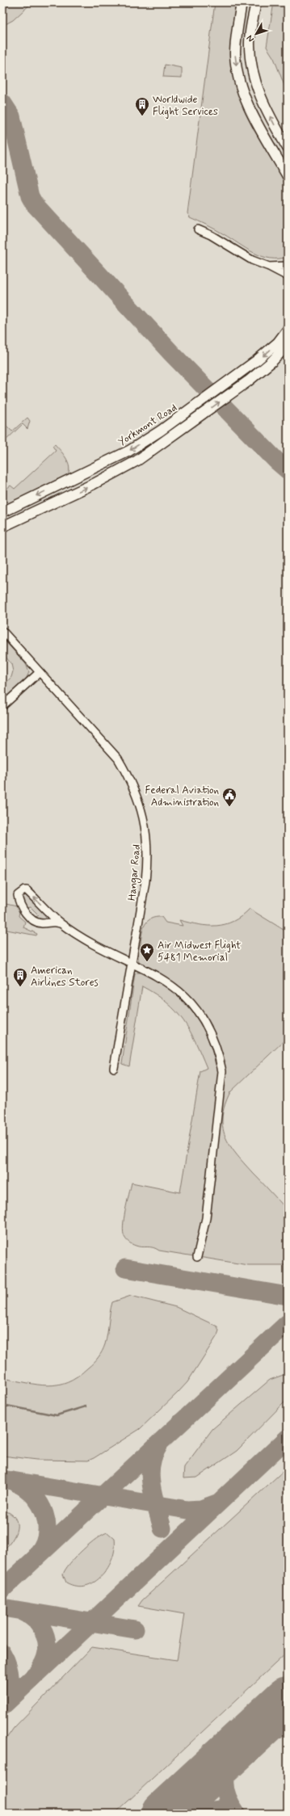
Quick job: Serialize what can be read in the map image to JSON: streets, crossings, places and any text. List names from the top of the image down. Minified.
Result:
{"streets":{"street":["Yorkmont Road","Hangar Road"]},"places":{"building":["Worldwide Flight Services","American Airlines Stores"],"public building":["Federal Aviation Administration"],"place":["Air Midwest Flight 5481 Memorial"]},"north":"bottom left"}
